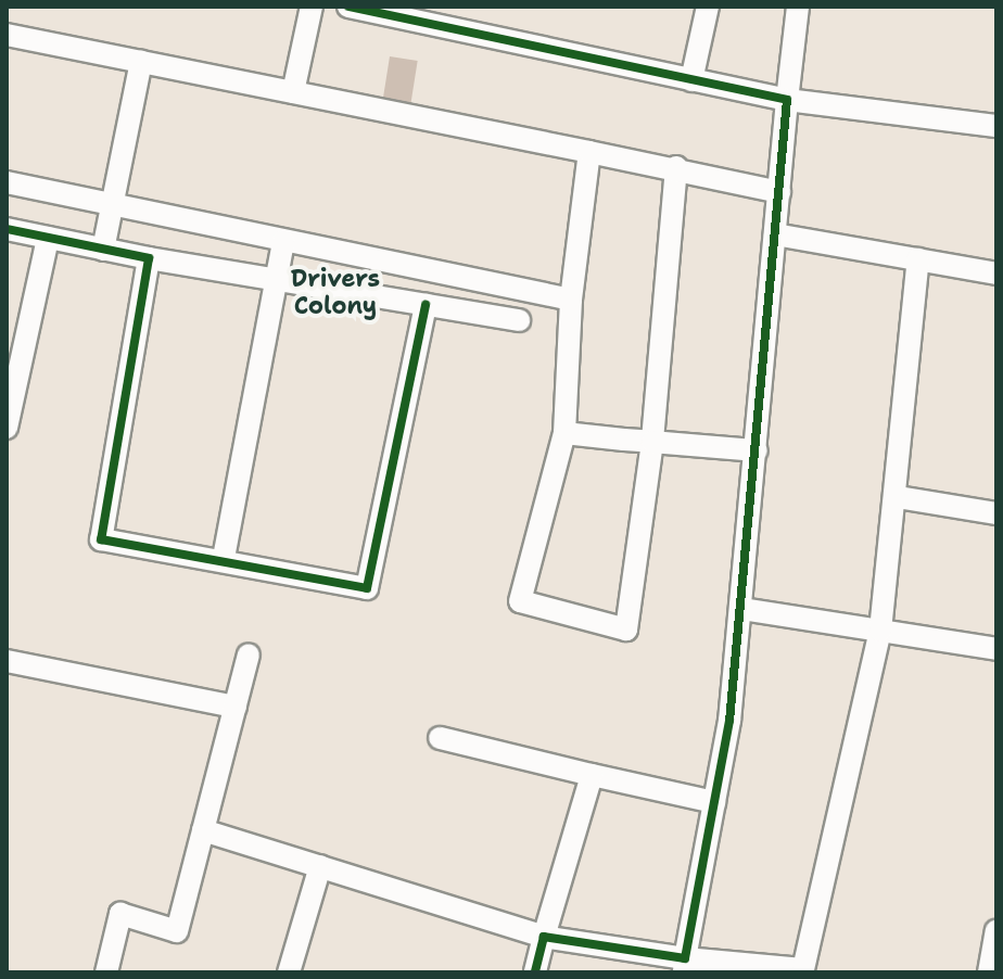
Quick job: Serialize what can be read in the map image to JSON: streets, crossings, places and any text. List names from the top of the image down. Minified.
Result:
{"districts":["Drivers Colony"]}
